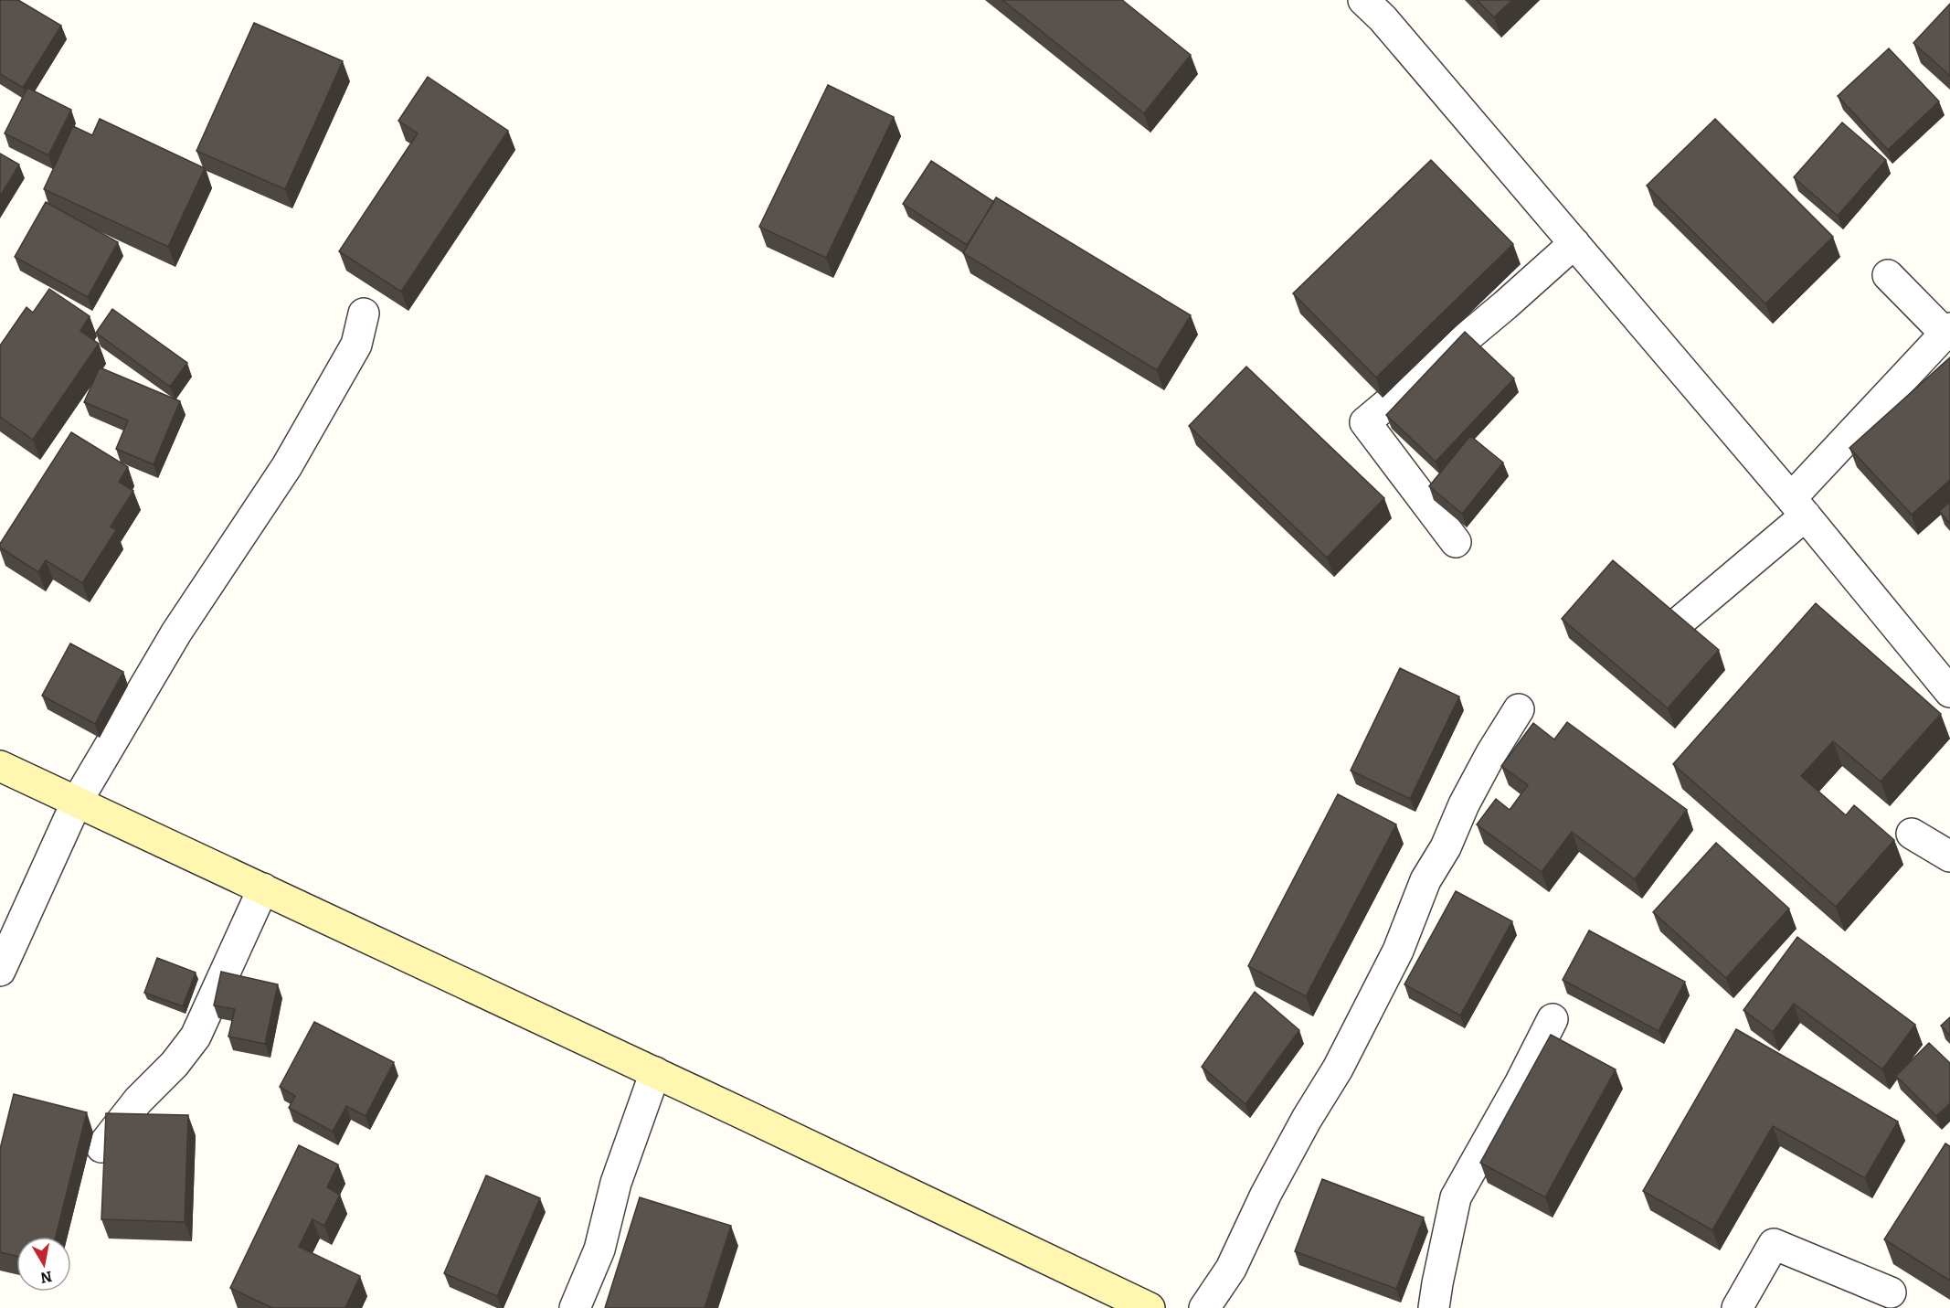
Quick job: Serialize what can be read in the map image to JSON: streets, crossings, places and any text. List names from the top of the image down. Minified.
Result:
{"north":"bottom"}
